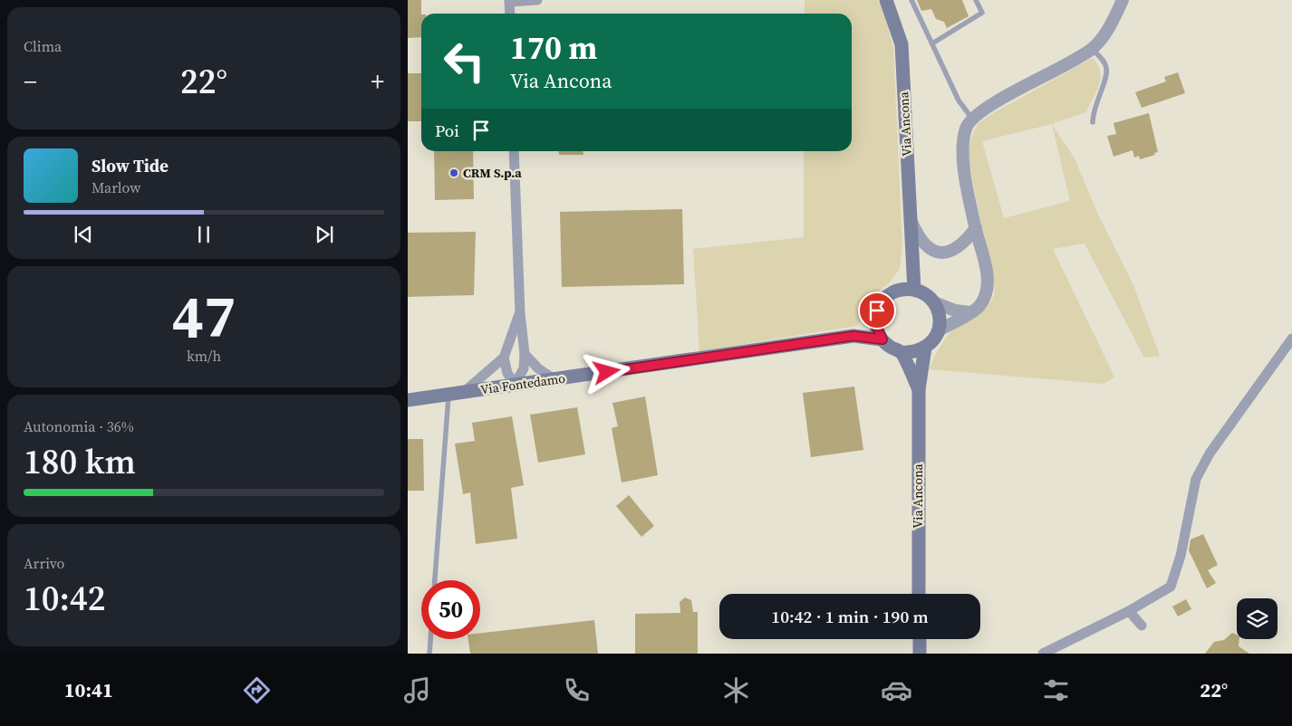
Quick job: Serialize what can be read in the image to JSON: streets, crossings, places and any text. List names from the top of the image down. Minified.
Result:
{"streets":{"main road":["Via Ancona","Via Fontedamo"]},"crossings":[["Via Ancona","Via Fontedamo"]],"places":["CRM S.p.a"],"page":{"tile":["Clima",["47","km/h"],["Autonomia · 36%","180 km"],["Arrivo","10:42"]],"turn":["170 m","Via Ancona"],"heat":["−","22°","+"],"then":"Poi","song":["Slow Tide","Marlow"],"limit":"50","trip":"10:42 · 1 min · 190 m","tabs":["10:41","22°"]}}
